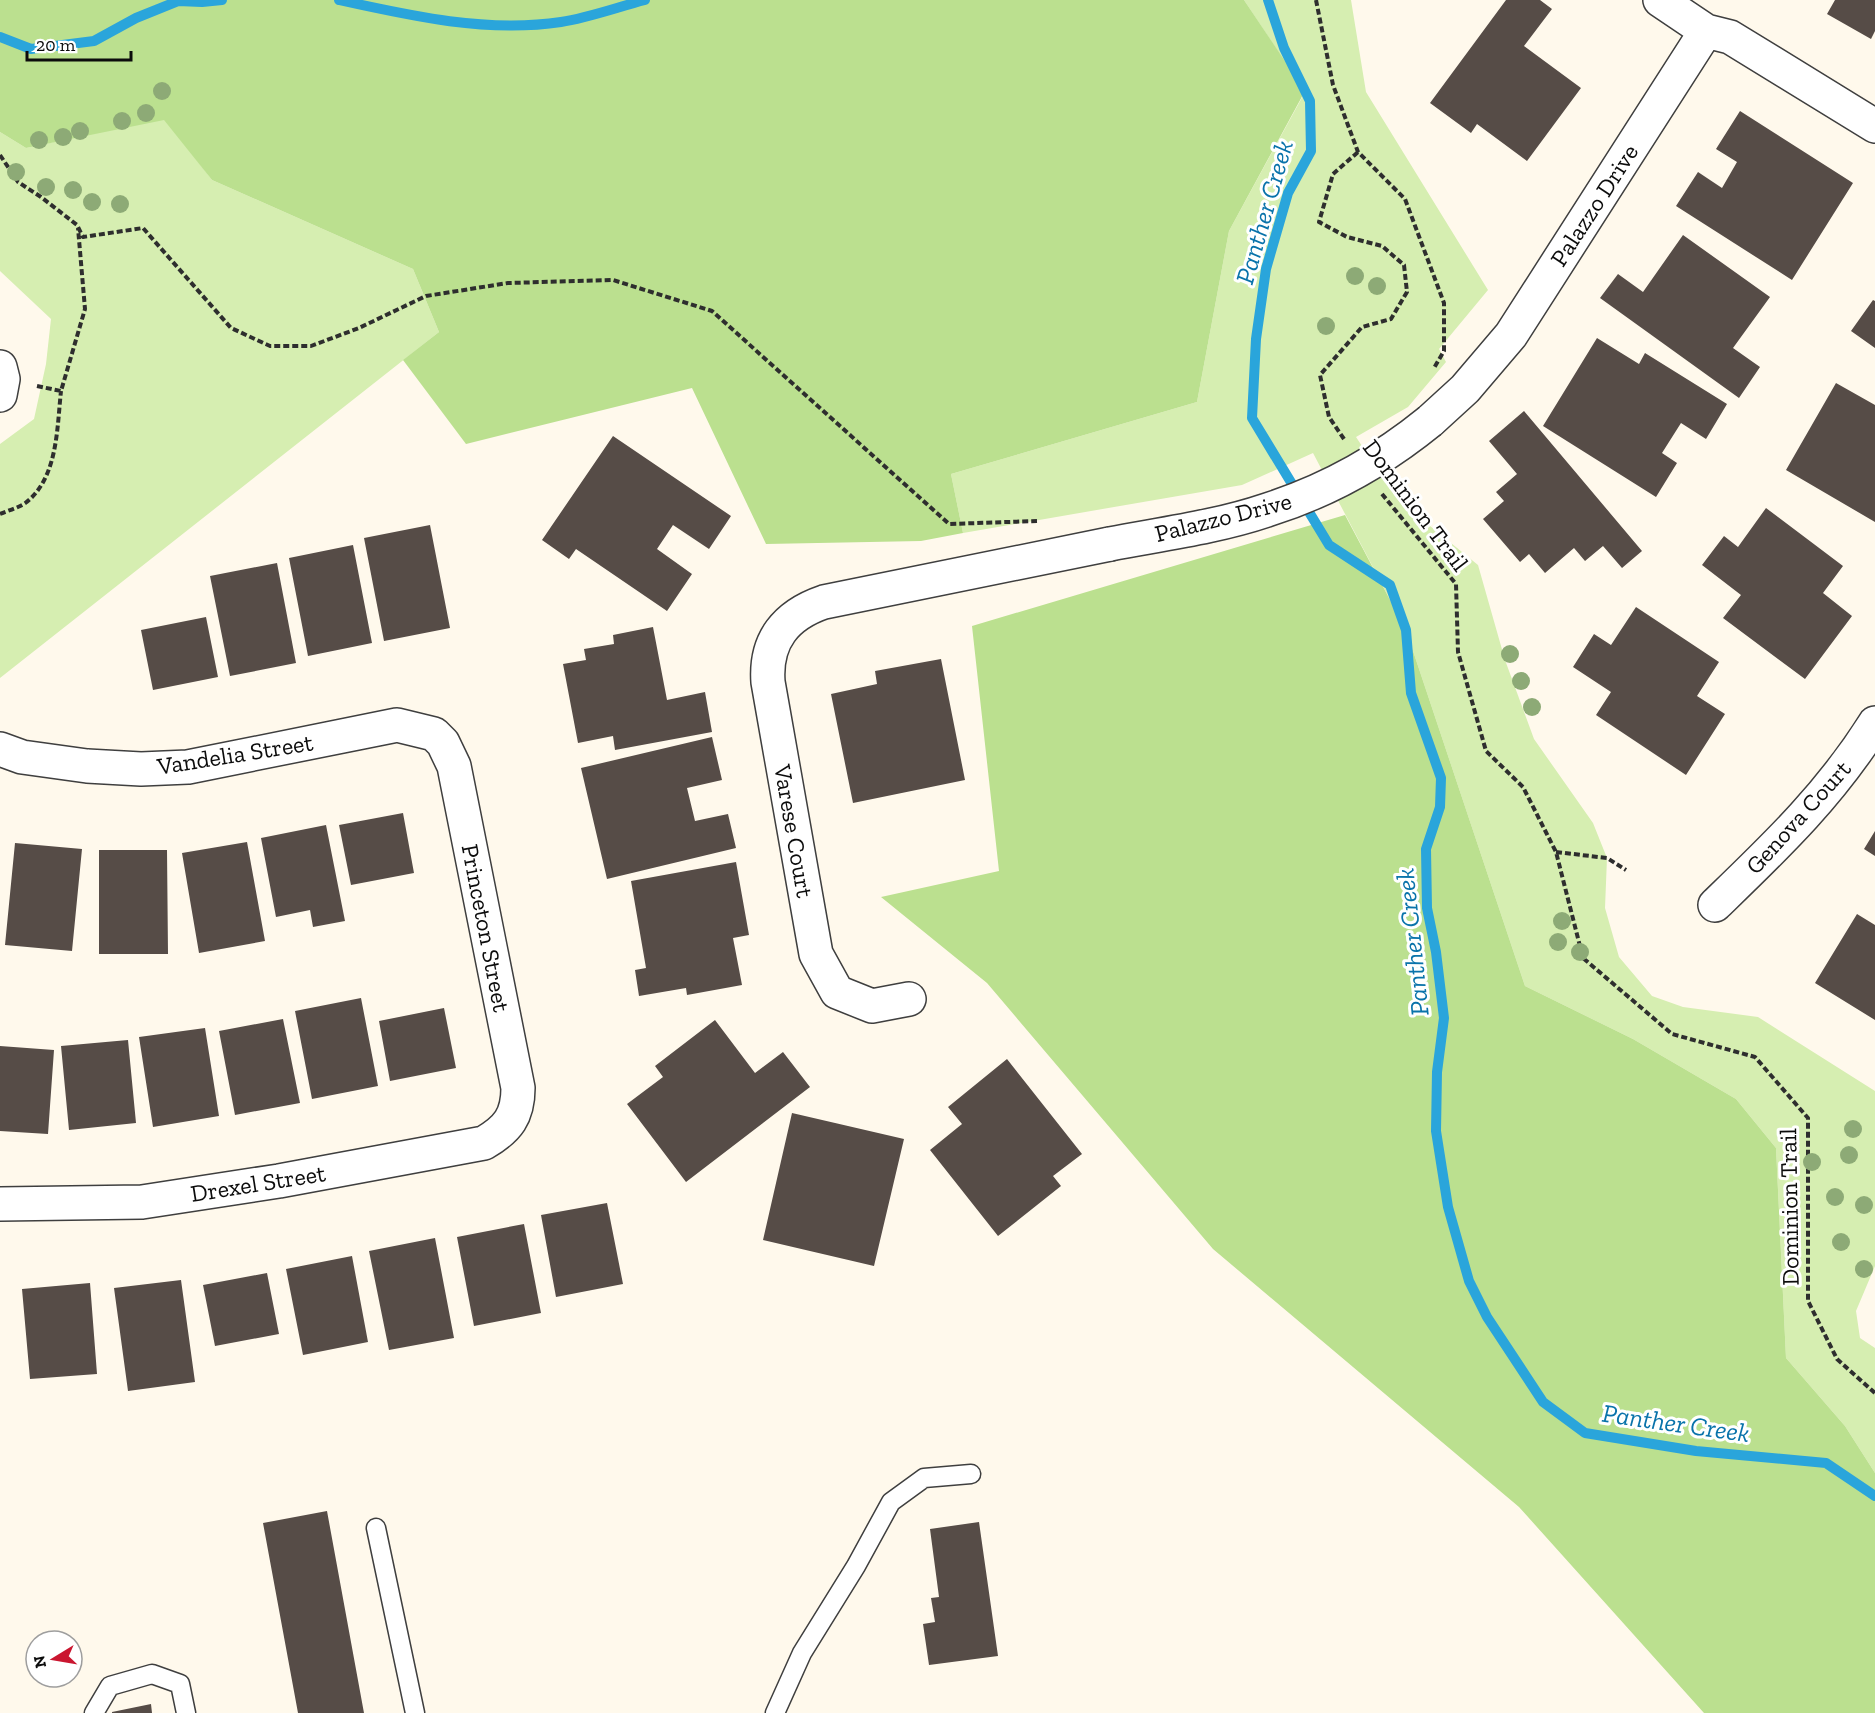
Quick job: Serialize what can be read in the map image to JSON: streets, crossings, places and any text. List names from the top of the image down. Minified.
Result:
{"streets":{"street":["Palazzo Drive","Vandelia Street","Genova Court","Varese Court","Princeton Street","Drexel Street"],"path":["Dominion Trail"]},"crossings":[["Palazzo Drive","Varese Court"],["Vandelia Street","Princeton Street"],["Princeton Street","Drexel Street"]],"water":["Panther Creek"],"scale_bar":"20 m","north":"left"}
